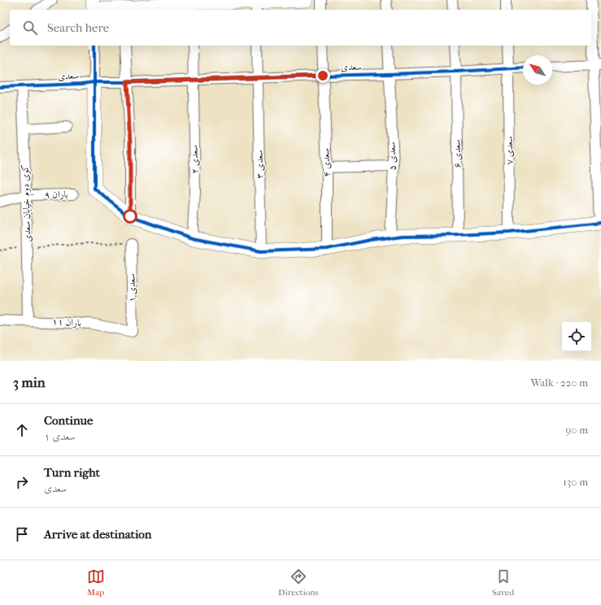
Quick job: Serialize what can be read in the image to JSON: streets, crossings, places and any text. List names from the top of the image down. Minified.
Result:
{"streets":{"street":["سعدی","سعدی ۷","سعدی ۶","سعدی ۵","سعدی ۲","سعدی ۴","سعدی ۳","باران ۹","کوی دوم خیابان سعدی","سعدی ۱","باران ۱۱"]},"crossings":[["سعدی","سعدی ۷"],["سعدی","سعدی ۶"],["سعدی","سعدی ۵"],["سعدی","سعدی ۲"],["سعدی","سعدی ۴"],["سعدی","سعدی ۳"],["سعدی","کوی دوم خیابان سعدی"],["باران ۹","کوی دوم خیابان سعدی"],["کوی دوم خیابان سعدی","باران ۱۱"],["سعدی ۱","باران ۱۱"]],"north":"top left","page":{"search":"Search here","heading":["3 min","Walk · 220 m"],"list":[["Continue","سعدی ۱","90 m"],["Turn right","سعدی","130 m"],"Arrive at destination"],"nav":["Map","Directions","Saved"]}}
